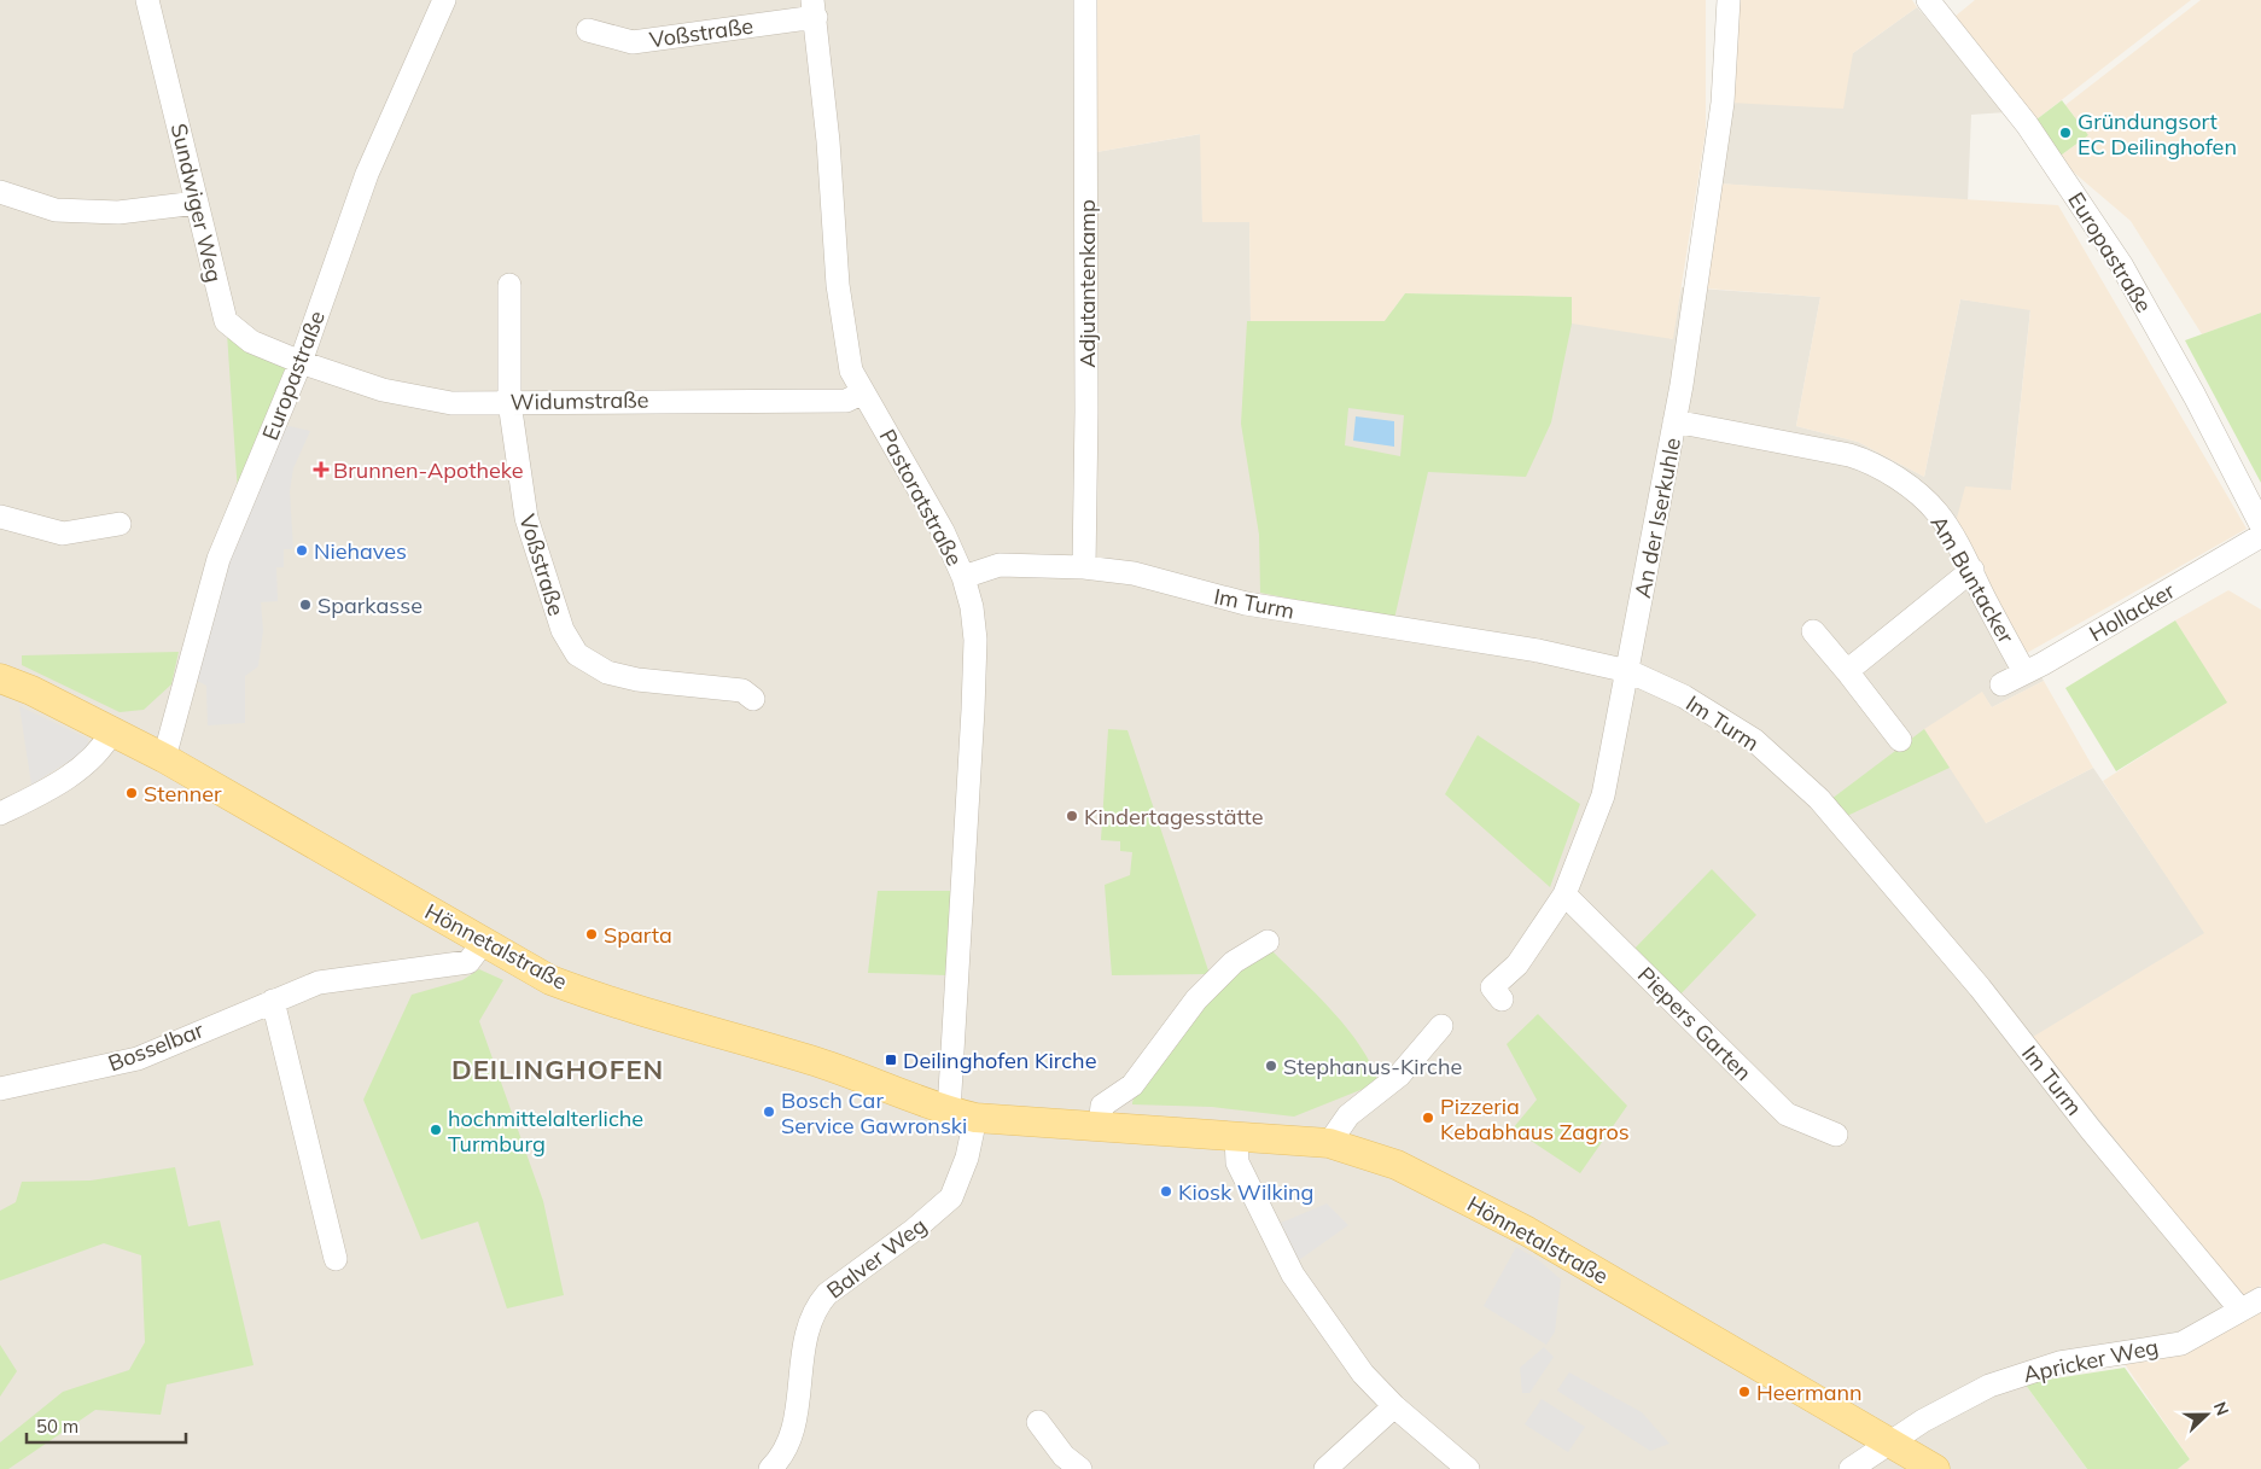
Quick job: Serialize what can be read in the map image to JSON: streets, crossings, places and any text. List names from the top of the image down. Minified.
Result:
{"streets":{"main road":["Hönnetalstraße"],"street":["Voßstraße","Sundwiger Weg","Europastraße","Adjutantenkamp","Widumstraße","Pastoratstraße","An der Iserkuhle","Am Buntacker","Im Turm","Hollacker","Piepers Garten","Bosselbar","Balver Weg","Apricker Weg"]},"crossings":[["Voßstraße","Widumstraße"],["Voßstraße","Pastoratstraße"],["Sundwiger Weg","Europastraße"],["Sundwiger Weg","Widumstraße"],["Europastraße","Widumstraße"],["Europastraße","Hönnetalstraße"],["Adjutantenkamp","Im Turm"],["Widumstraße","Pastoratstraße"],["Pastoratstraße","Im Turm"],["Pastoratstraße","Hönnetalstraße"],["Pastoratstraße","Balver Weg"],["An der Iserkuhle","Am Buntacker"],["An der Iserkuhle","Im Turm"],["An der Iserkuhle","Piepers Garten"],["Am Buntacker","Hollacker"],["Im Turm","Apricker Weg"],["Hönnetalstraße","Bosselbar"],["Hönnetalstraße","Balver Weg"],["Hönnetalstraße","Apricker Weg"]],"districts":["DEILINGHOFEN"],"places":{"other":["Gründungsort EC Deilinghofen","Niehaves","Sparkasse","Stenner","Kindertagesstätte","Sparta","Stephanus-Kirche","Bosch Car Service Gawronski","Pizzeria Kebabhaus Zagros","hochmittelalterliche Turmburg","Kiosk Wilking","Heermann"],"health":["Brunnen-Apotheke"],"transit":["Deilinghofen Kirche"]},"scale_bar":"50 m","north":"right"}
